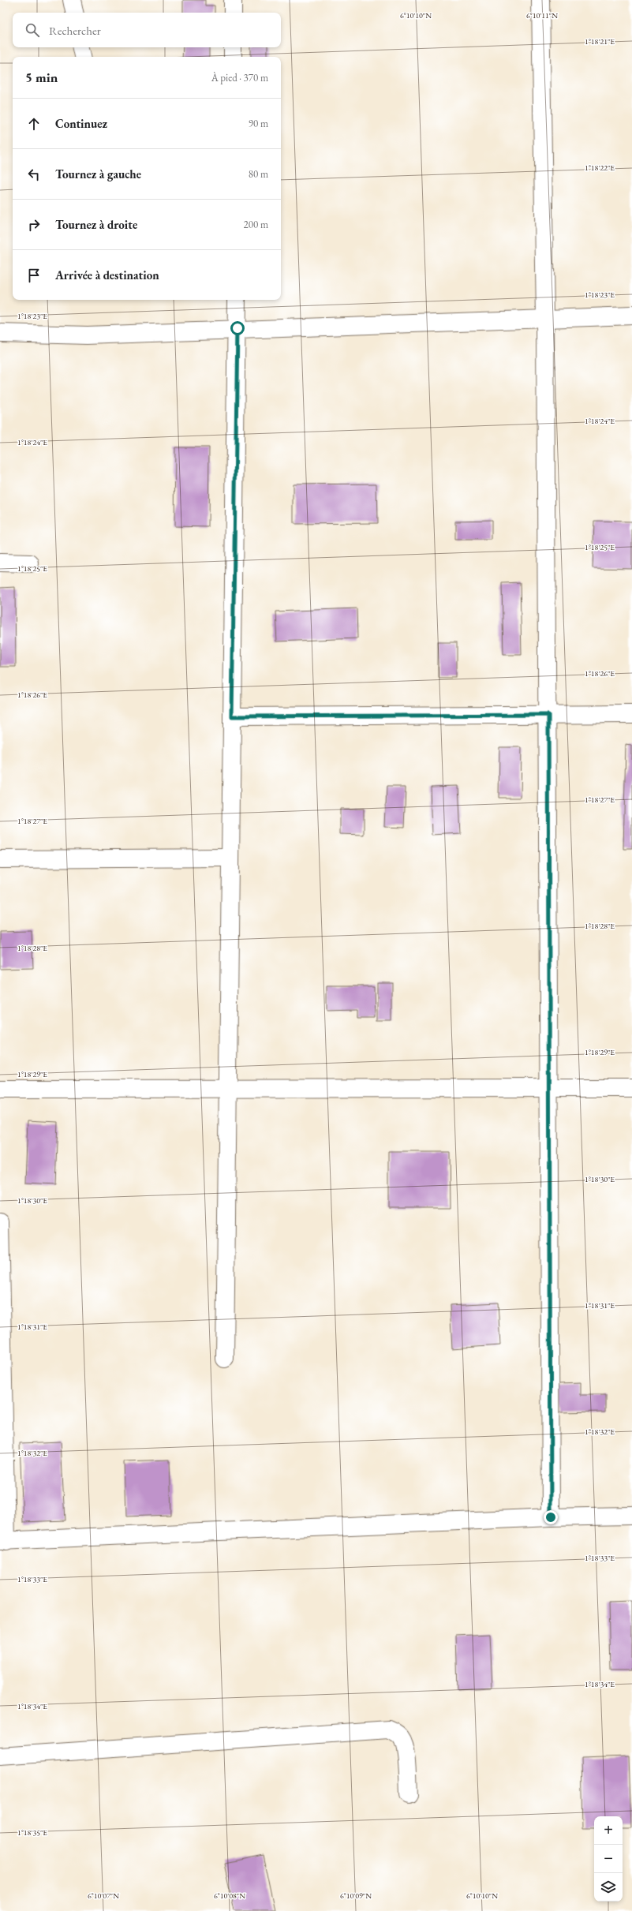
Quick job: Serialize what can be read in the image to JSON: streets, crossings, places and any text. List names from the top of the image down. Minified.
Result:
{"page":{"search":"Rechercher","heading":["5 min","À pied · 370 m"],"list":[["Continuez","90 m"],["Tournez à gauche","80 m"],["Tournez à droite","200 m"],"Arrivée à destination"],"map_buttons":["+","−"]},"coordinates":["6°10'10\"N","6°10'11\"N","1°18'21\"E","1°18'22\"E","1°18'23\"E","1°18'24\"E","1°18'25\"E","1°18'26\"E","1°18'27\"E","1°18'28\"E","1°18'29\"E","1°18'30\"E","1°18'31\"E","1°18'32\"E","1°18'33\"E","1°18'34\"E","1°18'35\"E","6°10'07\"N","6°10'08\"N","6°10'09\"N"]}
